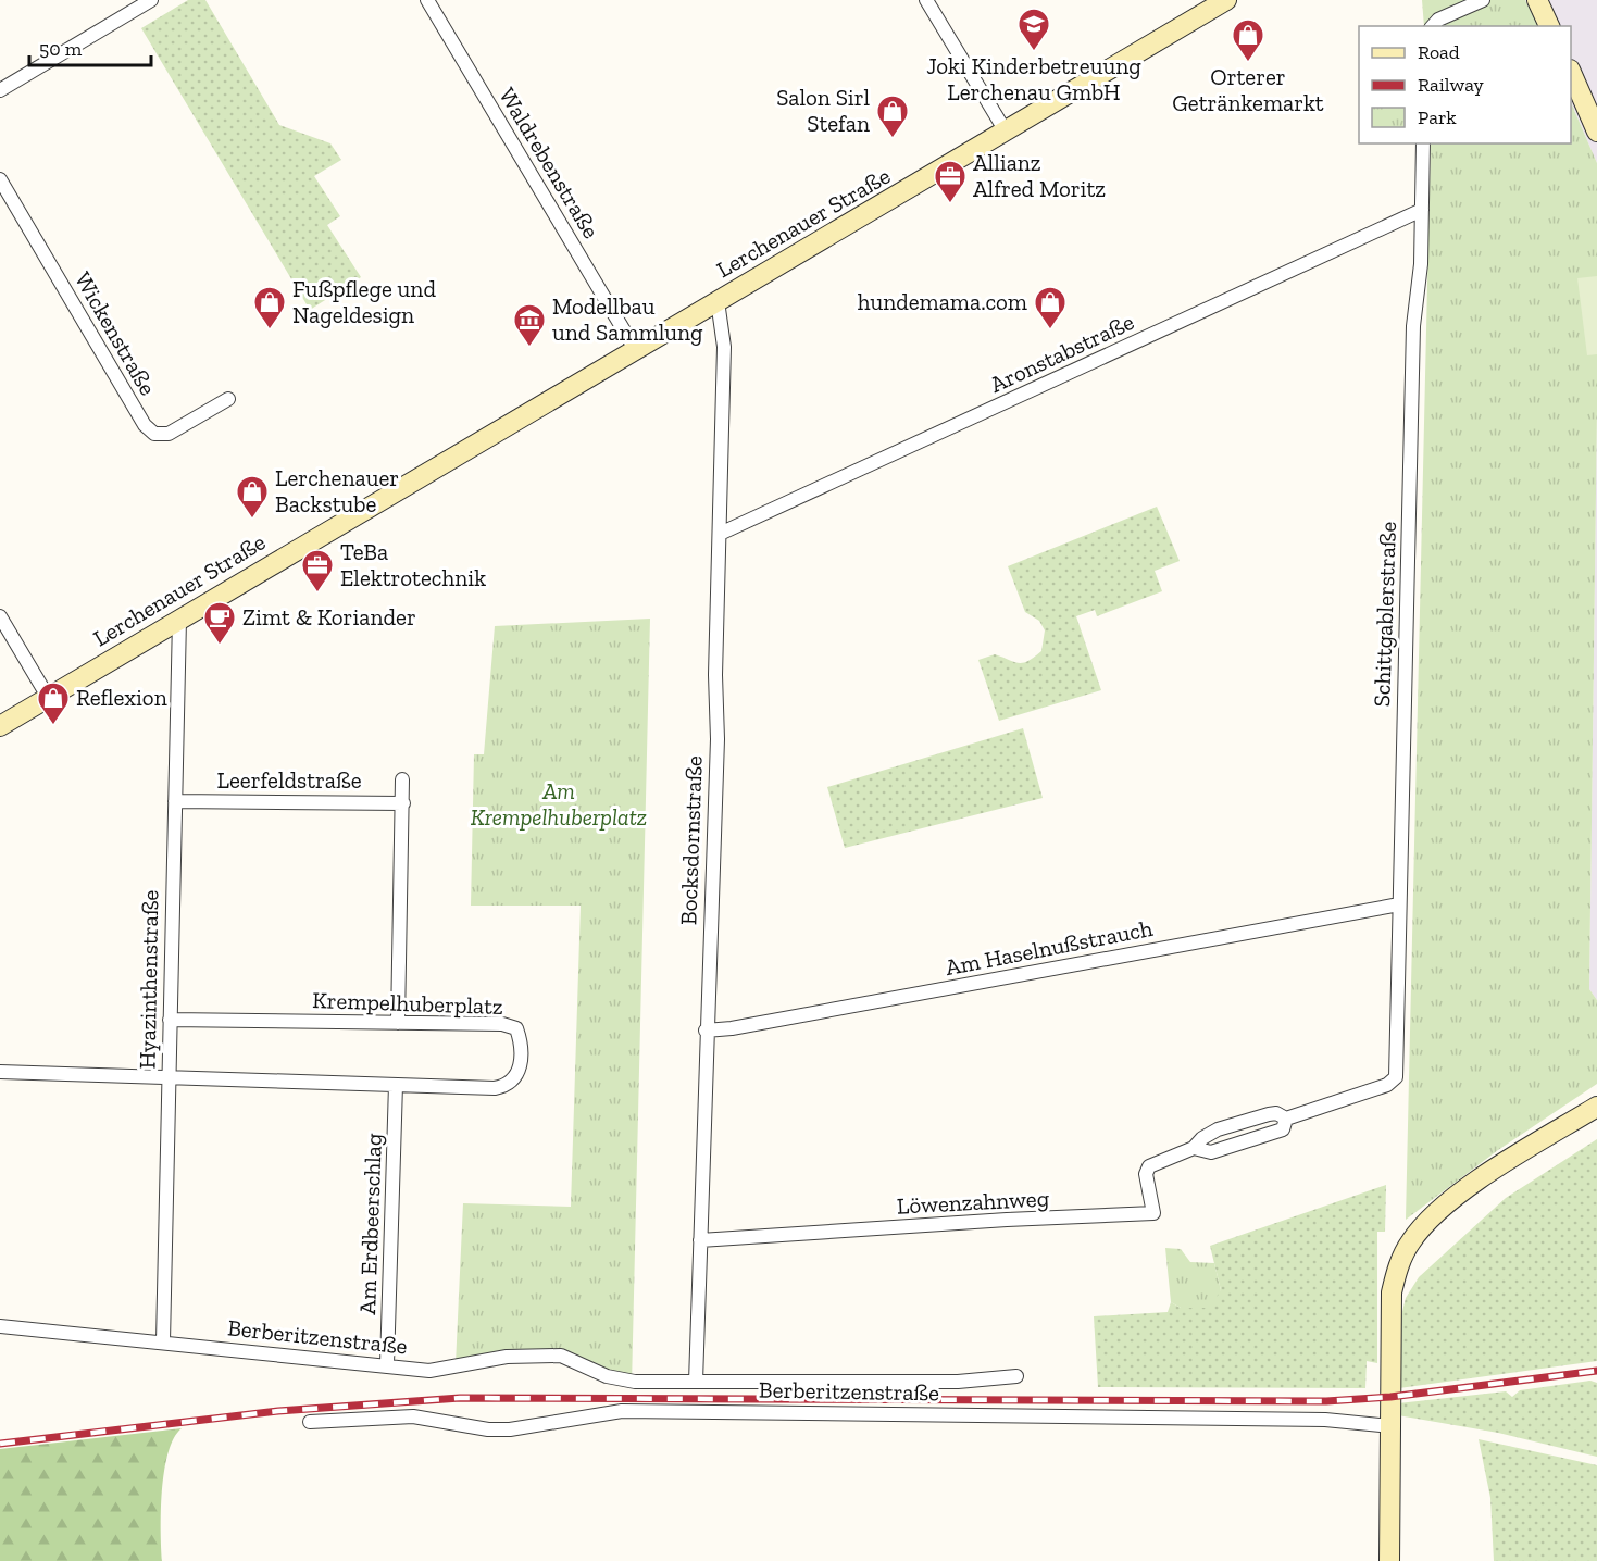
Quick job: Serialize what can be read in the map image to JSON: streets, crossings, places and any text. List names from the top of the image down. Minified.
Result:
{"streets":{"main road":["Lerchenauer Straße"],"street":["Waldrebenstraße","Wickenstraße","Aronstabstraße","Schittgablerstraße","Leerfeldstraße","Bocksdornstraße","Am Haselnußstrauch","Hyazinthenstraße","Krempelhuberplatz","Löwenzahnweg","Am Erdbeerschlag","Berberitzenstraße"]},"crossings":[["Waldrebenstraße","Lerchenauer Straße"],["Lerchenauer Straße","Bocksdornstraße"],["Lerchenauer Straße","Hyazinthenstraße"],["Aronstabstraße","Schittgablerstraße"],["Aronstabstraße","Bocksdornstraße"],["Schittgablerstraße","Am Haselnußstrauch"],["Schittgablerstraße","Löwenzahnweg"],["Leerfeldstraße","Hyazinthenstraße"],["Bocksdornstraße","Am Haselnußstrauch"],["Bocksdornstraße","Löwenzahnweg"],["Bocksdornstraße","Berberitzenstraße"],["Hyazinthenstraße","Krempelhuberplatz"],["Hyazinthenstraße","Berberitzenstraße"],["Krempelhuberplatz","Am Erdbeerschlag"],["Am Erdbeerschlag","Berberitzenstraße"]],"parks":["Am Krempelhuberplatz"],"places":{"school or university":["Joki Kinderbetreuung Lerchenau GmbH"],"shop":["Orterer Getränkemarkt","Salon Sirl Stefan","Fußpflege und Nageldesign","hundemama.com","Lerchenauer Backstube","Reflexion"],"office":["Allianz Alfred Moritz","TeBa Elektrotechnik"],"museum":["Modellbau und Sammlung"],"cafe":["Zimt & Koriander"]},"legend":["Road","Railway","Park"],"scale_bar":"50 m"}
